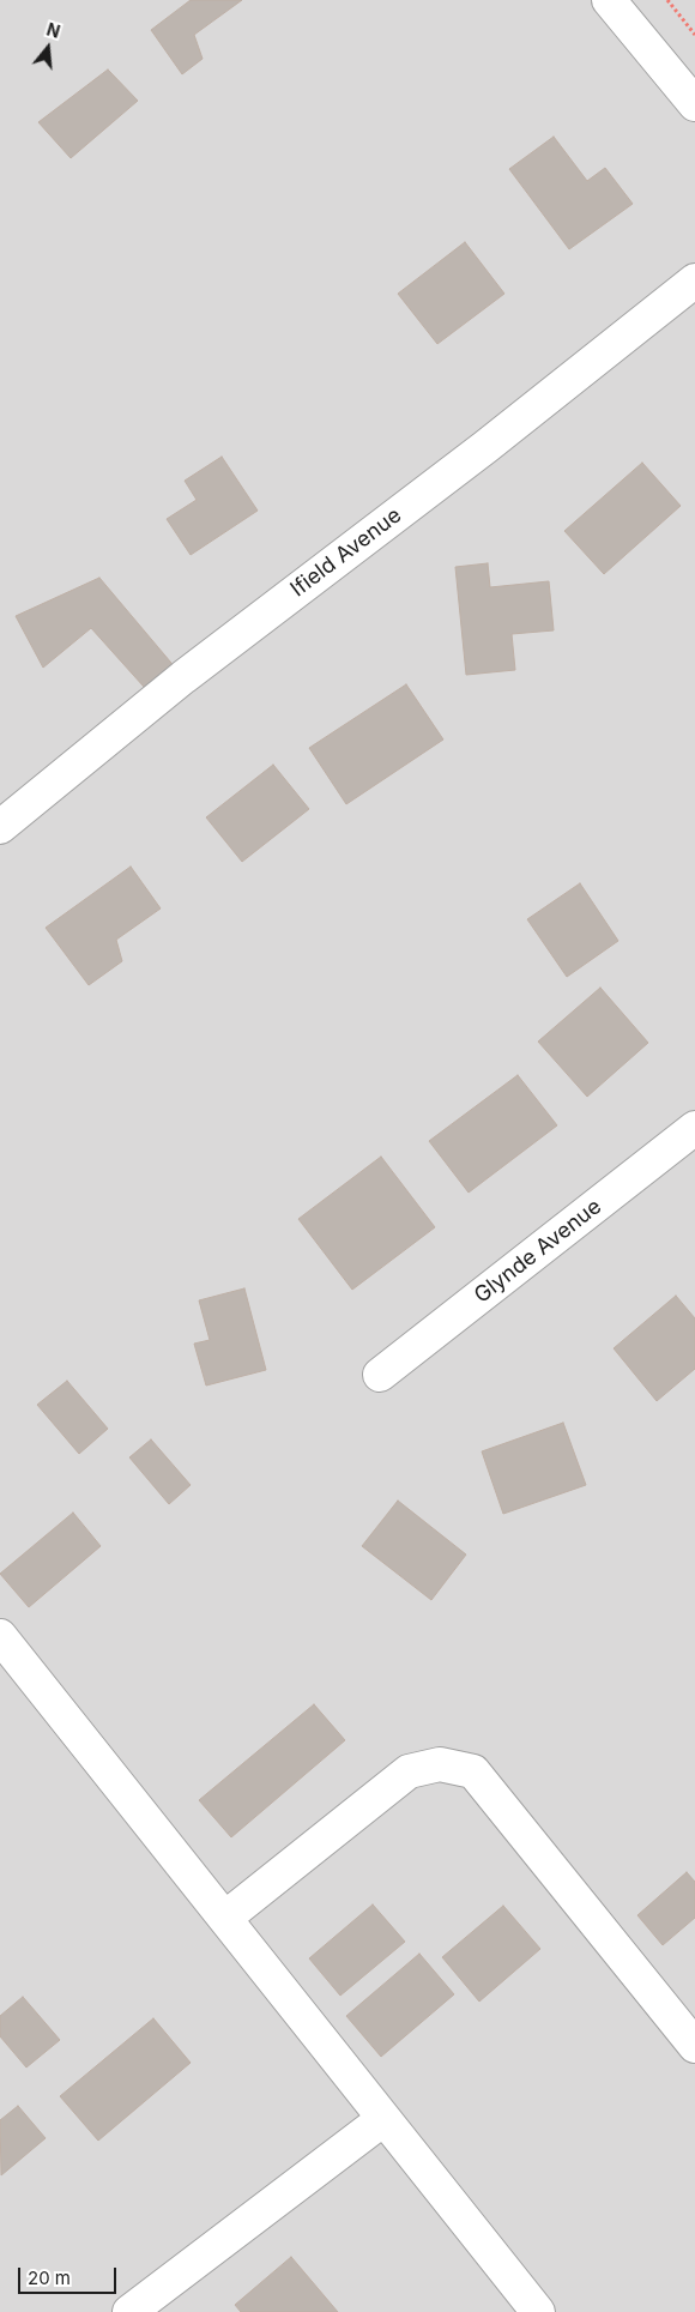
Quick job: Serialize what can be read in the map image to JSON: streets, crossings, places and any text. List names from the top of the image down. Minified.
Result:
{"streets":{"street":["Ifield Avenue","Glynde Avenue"]},"scale_bar":"20 m","north":"top"}
